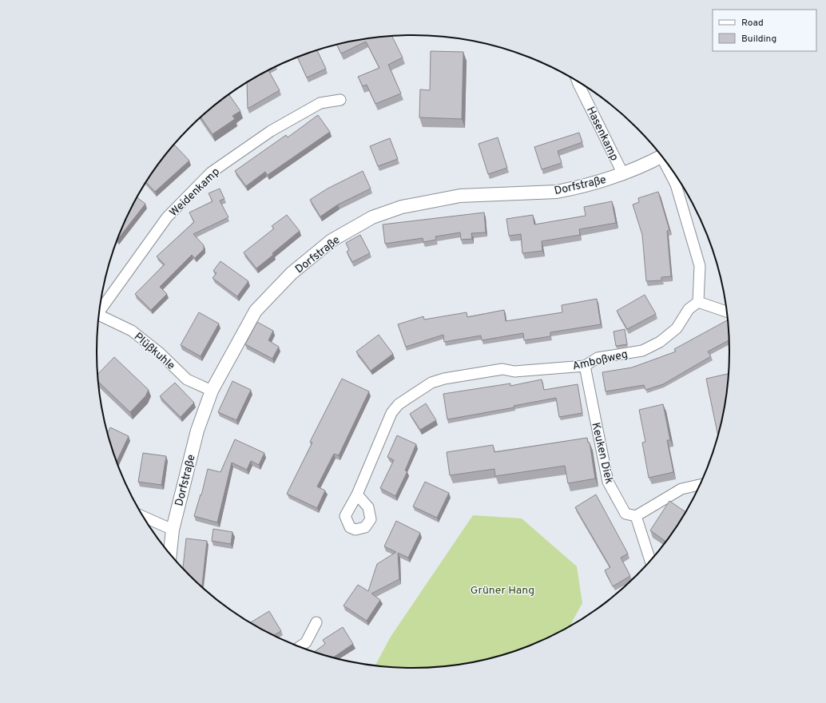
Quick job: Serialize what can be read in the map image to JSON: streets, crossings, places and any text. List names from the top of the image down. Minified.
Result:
{"streets":{"street":["Hasenkamp","Dorfstraße","Weidenkamp","Plüßkuhle","Amboßweg","Keuken Diek"]},"crossings":[["Hasenkamp","Dorfstraße"],["Dorfstraße","Plüßkuhle"],["Amboßweg","Keuken Diek"]],"parks":["Grüner Hang"],"legend":["Road","Building"]}
